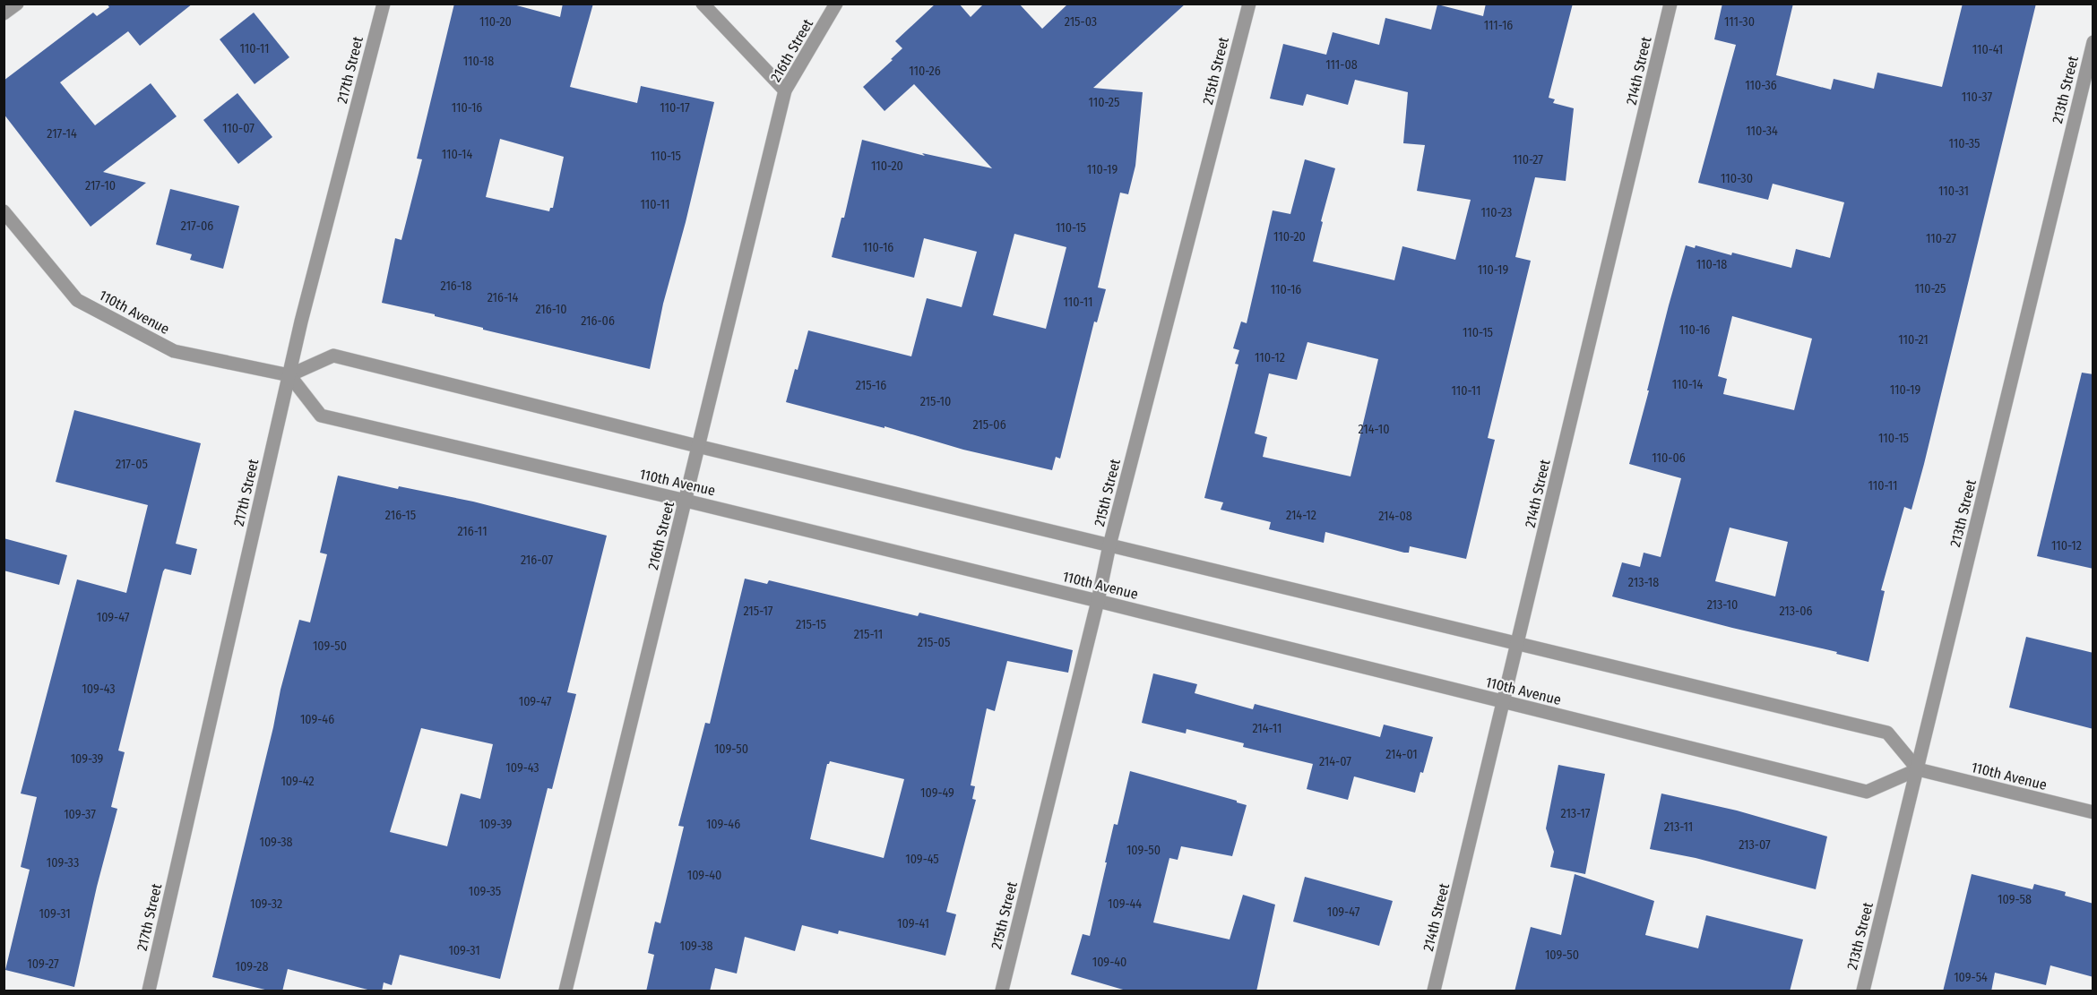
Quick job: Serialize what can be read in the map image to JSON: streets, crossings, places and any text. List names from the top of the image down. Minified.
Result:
{"streets":{"street":["216th Street","217th Street","215th Street","214th Street","213th Street","110th Avenue"]},"crossings":[["216th Street","110th Avenue"],["217th Street","110th Avenue"],["215th Street","110th Avenue"],["214th Street","110th Avenue"],["213th Street","110th Avenue"]],"house_numbers":["110-20","215-03","111-30","111-16","110-11","110-41","110-18","111-08","110-26","110-36","110-37","110-25","110-16","110-17","110-07","110-34","217-14","110-35","110-14","110-15","110-27","110-20","110-19","110-30","217-10","110-31","110-11","110-23","217-06","110-15","110-20","110-27","110-16","110-18","110-19","216-18","110-25","110-16","216-14","110-11","216-10","216-06","110-16","110-15","110-21","110-12","110-14","215-16","110-19","110-11","215-10","215-06","214-10","110-15","110-06","217-05","110-11","216-15","214-12","214-08","216-11","110-12","216-07","213-18","213-10","215-17","213-06","109-47","215-15","215-11","215-05","109-50","109-43","109-47","109-46","214-11","109-50","214-01","109-39","214-07","109-43","109-42","109-49","213-17","109-37","109-39","109-46","213-11","109-38","213-07","109-50","109-45","109-33","109-40","109-35","109-58","109-32","109-44","109-47","109-31","109-41","109-38","109-31","109-50","109-40","109-27","109-28","109-54"]}
